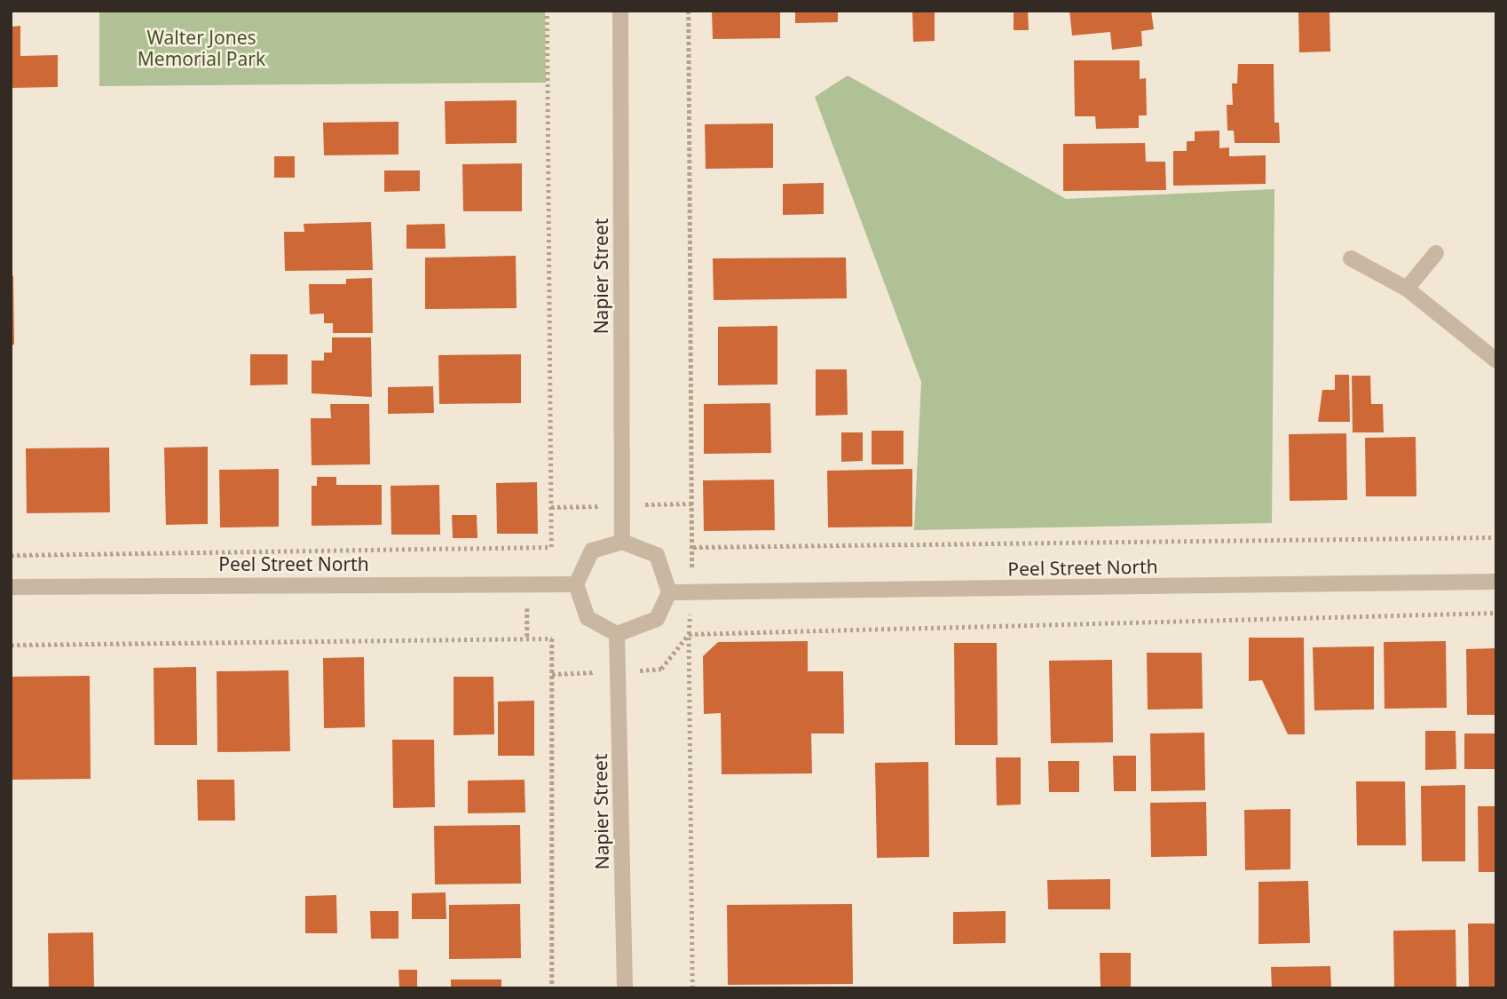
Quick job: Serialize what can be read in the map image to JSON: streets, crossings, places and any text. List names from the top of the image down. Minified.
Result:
{"streets":{"street":["Napier Street","Peel Street North"]},"crossings":[["Napier Street","Peel Street North"]],"parks":["Walter Jones Memorial Park"]}
